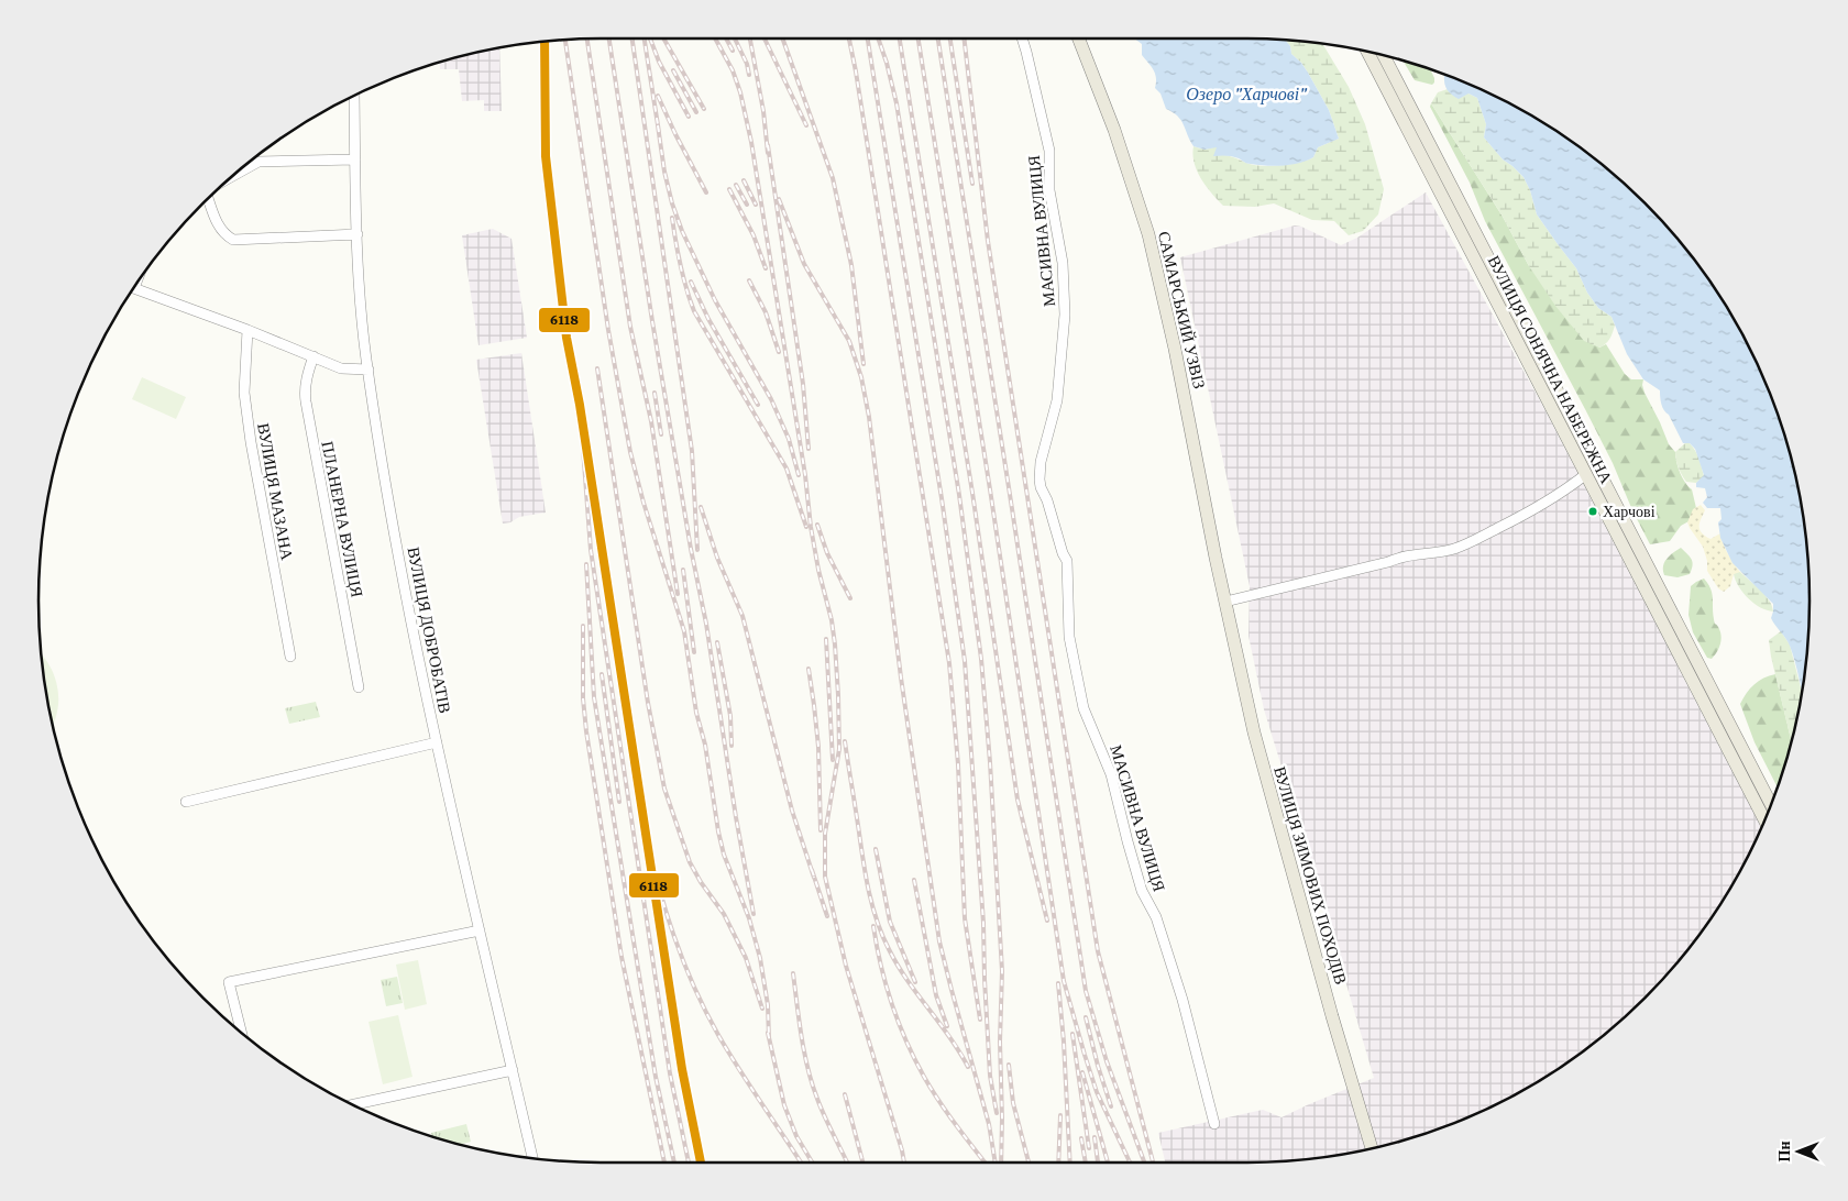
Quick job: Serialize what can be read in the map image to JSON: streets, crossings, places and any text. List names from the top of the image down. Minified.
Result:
{"streets":{"main road":["САМАРСЬКИЙ УЗВІЗ","ВУЛИЦЯ СОНЯЧНА НАБЕРЕЖНА","ВУЛИЦЯ ЗИМОВИХ ПОХОДІВ"],"street":["МАСИВНА ВУЛИЦЯ","ВУЛИЦЯ МАЗАНА","ПЛАНЕРНА ВУЛИЦЯ","ВУЛИЦЯ ДОБРОБАТІВ"]},"crossings":[["САМАРСЬКИЙ УЗВІЗ","ВУЛИЦЯ ЗИМОВИХ ПОХОДІВ"]],"water":["Озеро \"Харчові\""],"places":["Харчові"],"lines":["transit line 6118"],"north":"left"}
